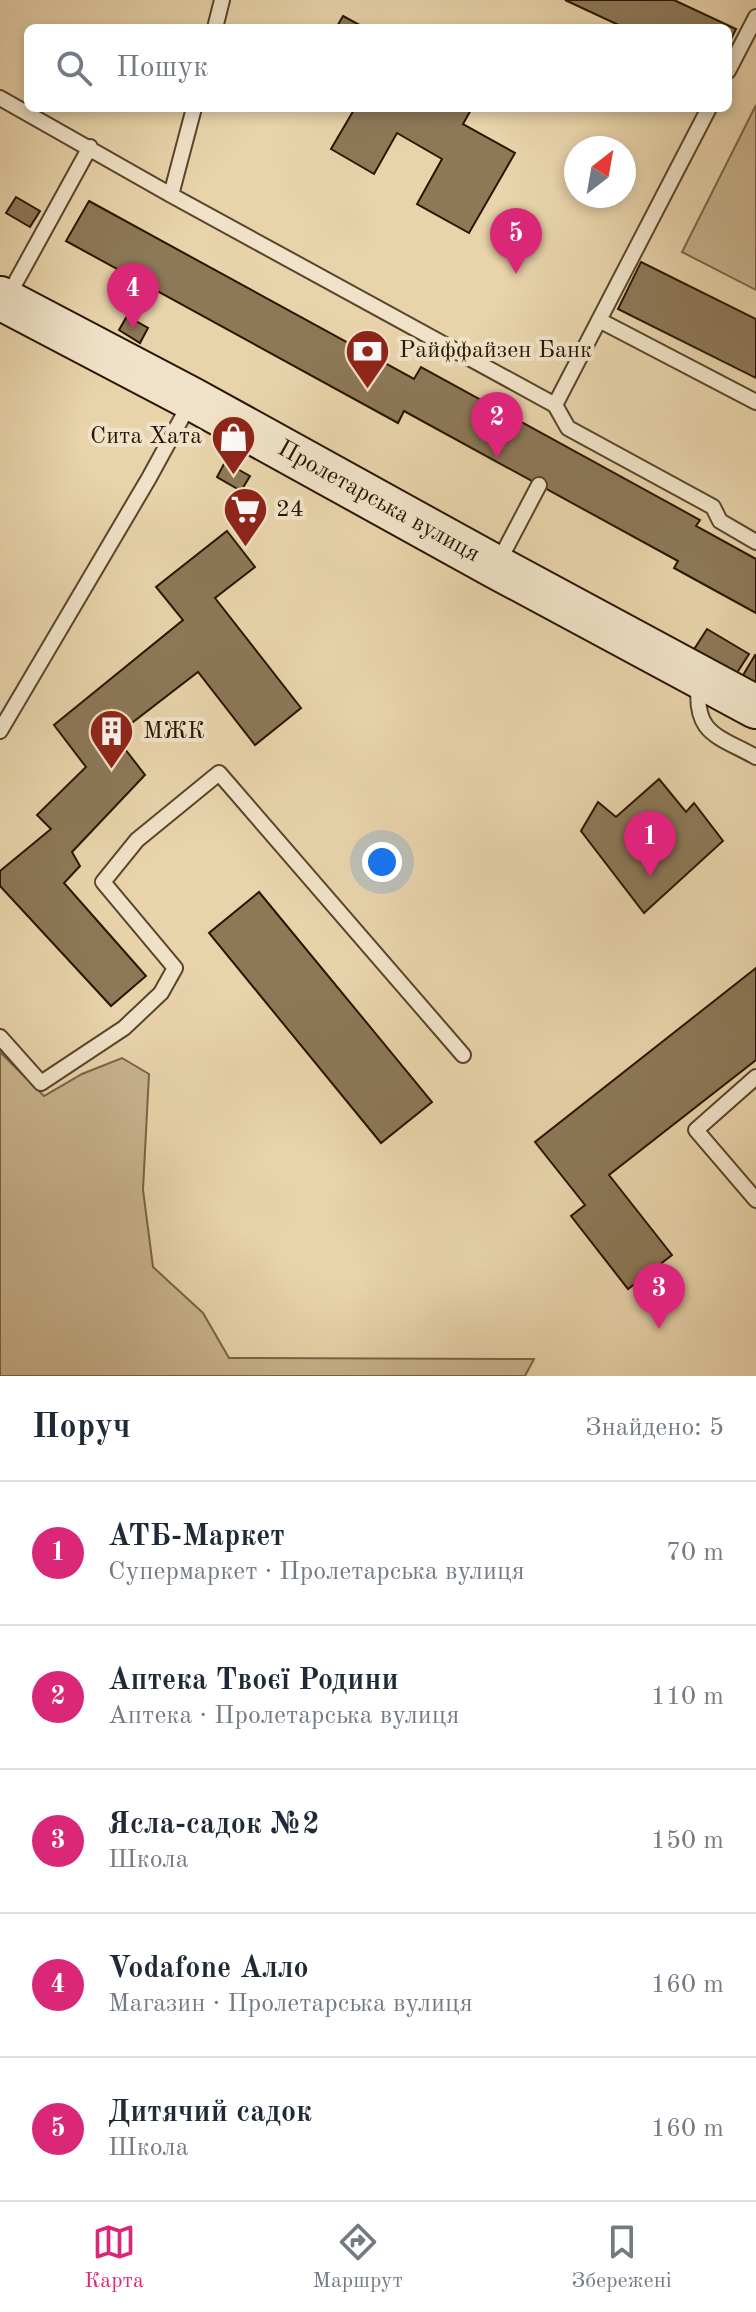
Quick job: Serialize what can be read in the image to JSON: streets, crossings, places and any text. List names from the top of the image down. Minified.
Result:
{"streets":{"street":["Пролетарська вулиця"]},"places":{"bank":["Райффайзен Банк"],"shop":["Сита Хата"],"supermarket":["24"],"building":["МЖК"]},"north":"top right","page":{"search":"Пошук","pins":["5","4","2","1","3"],"heading":["Поруч","Знайдено: 5"],"list":[{"mark":"1","name":"АТБ-Маркет","note":"Супермаркет · Пролетарська вулиця","value":"70 m"},{"mark":"2","name":"Аптека Твоєї Родини","note":"Аптека · Пролетарська вулиця","value":"110 m"},{"mark":"3","name":"Ясла-садок №2","note":"Школа","value":"150 m"},{"mark":"4","name":"Vodafone Алло","note":"Магазин · Пролетарська вулиця","value":"160 m"},{"mark":"5","name":"Дитячий садок","note":"Школа","value":"160 m"}],"nav":["Карта","Маршрут","Збережені"]}}
